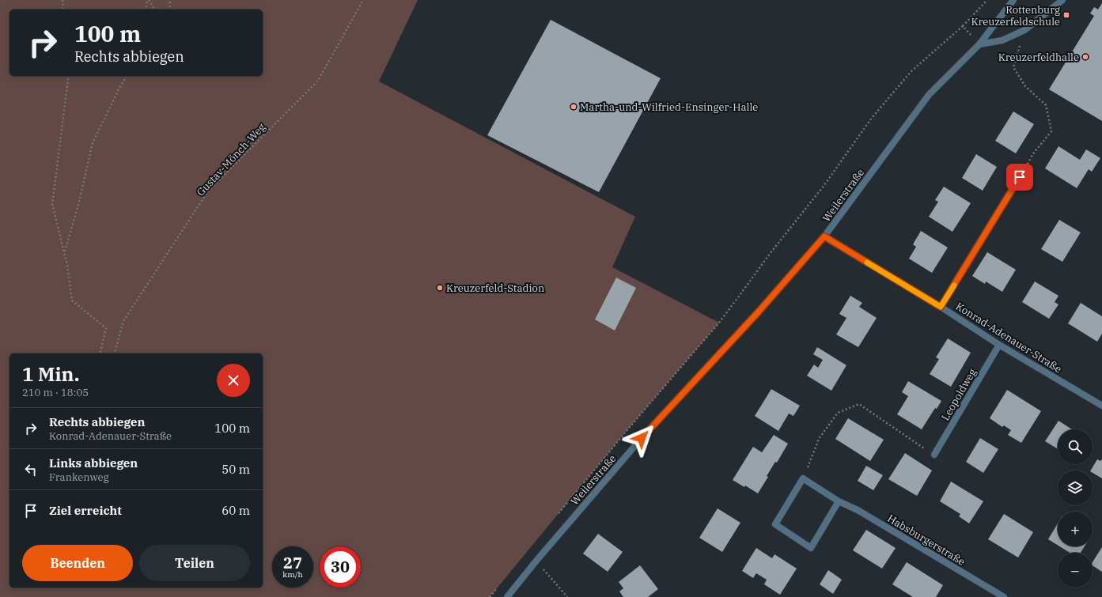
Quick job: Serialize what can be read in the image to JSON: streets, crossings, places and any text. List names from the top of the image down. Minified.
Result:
{"streets":{"street":["Weilerstraße","Konrad-Adenauer-Straße","Leopoldweg","Habsburgerstraße"],"path":["Gustav-Mönch-Weg"]},"crossings":[["Weilerstraße","Konrad-Adenauer-Straße"],["Konrad-Adenauer-Straße","Leopoldweg"]],"places":{"transit":["Rottenburg Kreuzerfeldschule"],"other":["Kreuzerfeldhalle","Martha-und-Wilfried-Ensinger-Halle","Kreuzerfeld-Stadion"]},"page":{"turn":["100 m","Rechts abbiegen"],"heading":["1 Min.","210 m · 18:05"],"list":[{"name":"Rechts abbiegen","note":"Konrad-Adenauer-Straße","value":"100 m"},{"name":"Links abbiegen","note":"Frankenweg","value":"50 m"},{"name":"Ziel erreicht","value":"60 m"}],"map_buttons":["+","−"],"buttons":["Beenden","Teilen"],"speed":"27 km/h","limit":"30"}}
